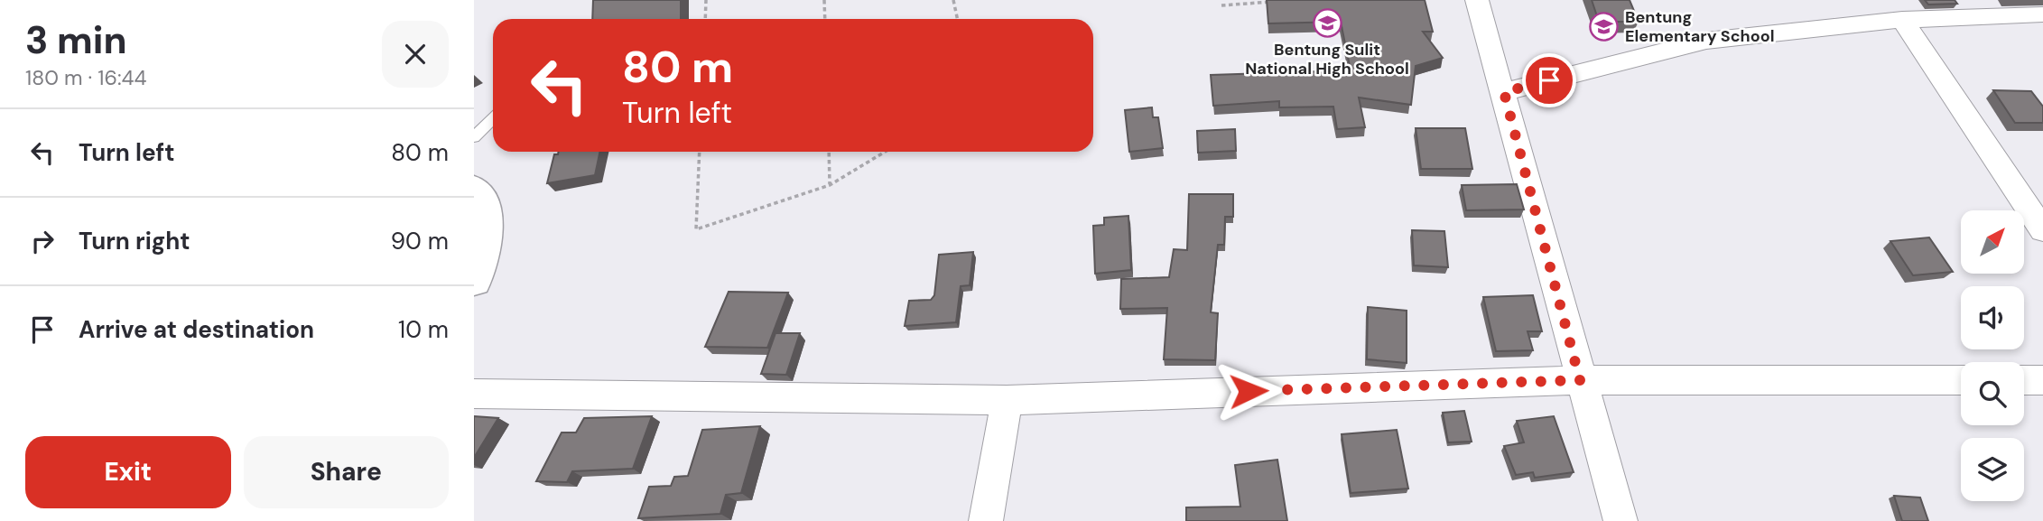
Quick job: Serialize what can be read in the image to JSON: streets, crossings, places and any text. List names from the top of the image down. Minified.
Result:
{"places":{"school or university":["Bentung Sulit National High School","Bentung Elementary School"]},"north":"top right","page":{"heading":["3 min","180 m · 16:44"],"turn":["80 m","Turn left"],"list":[{"name":"Turn left","value":"80 m"},{"name":"Turn right","value":"90 m"},{"name":"Arrive at destination","value":"10 m"}],"buttons":["Exit","Share"]}}
